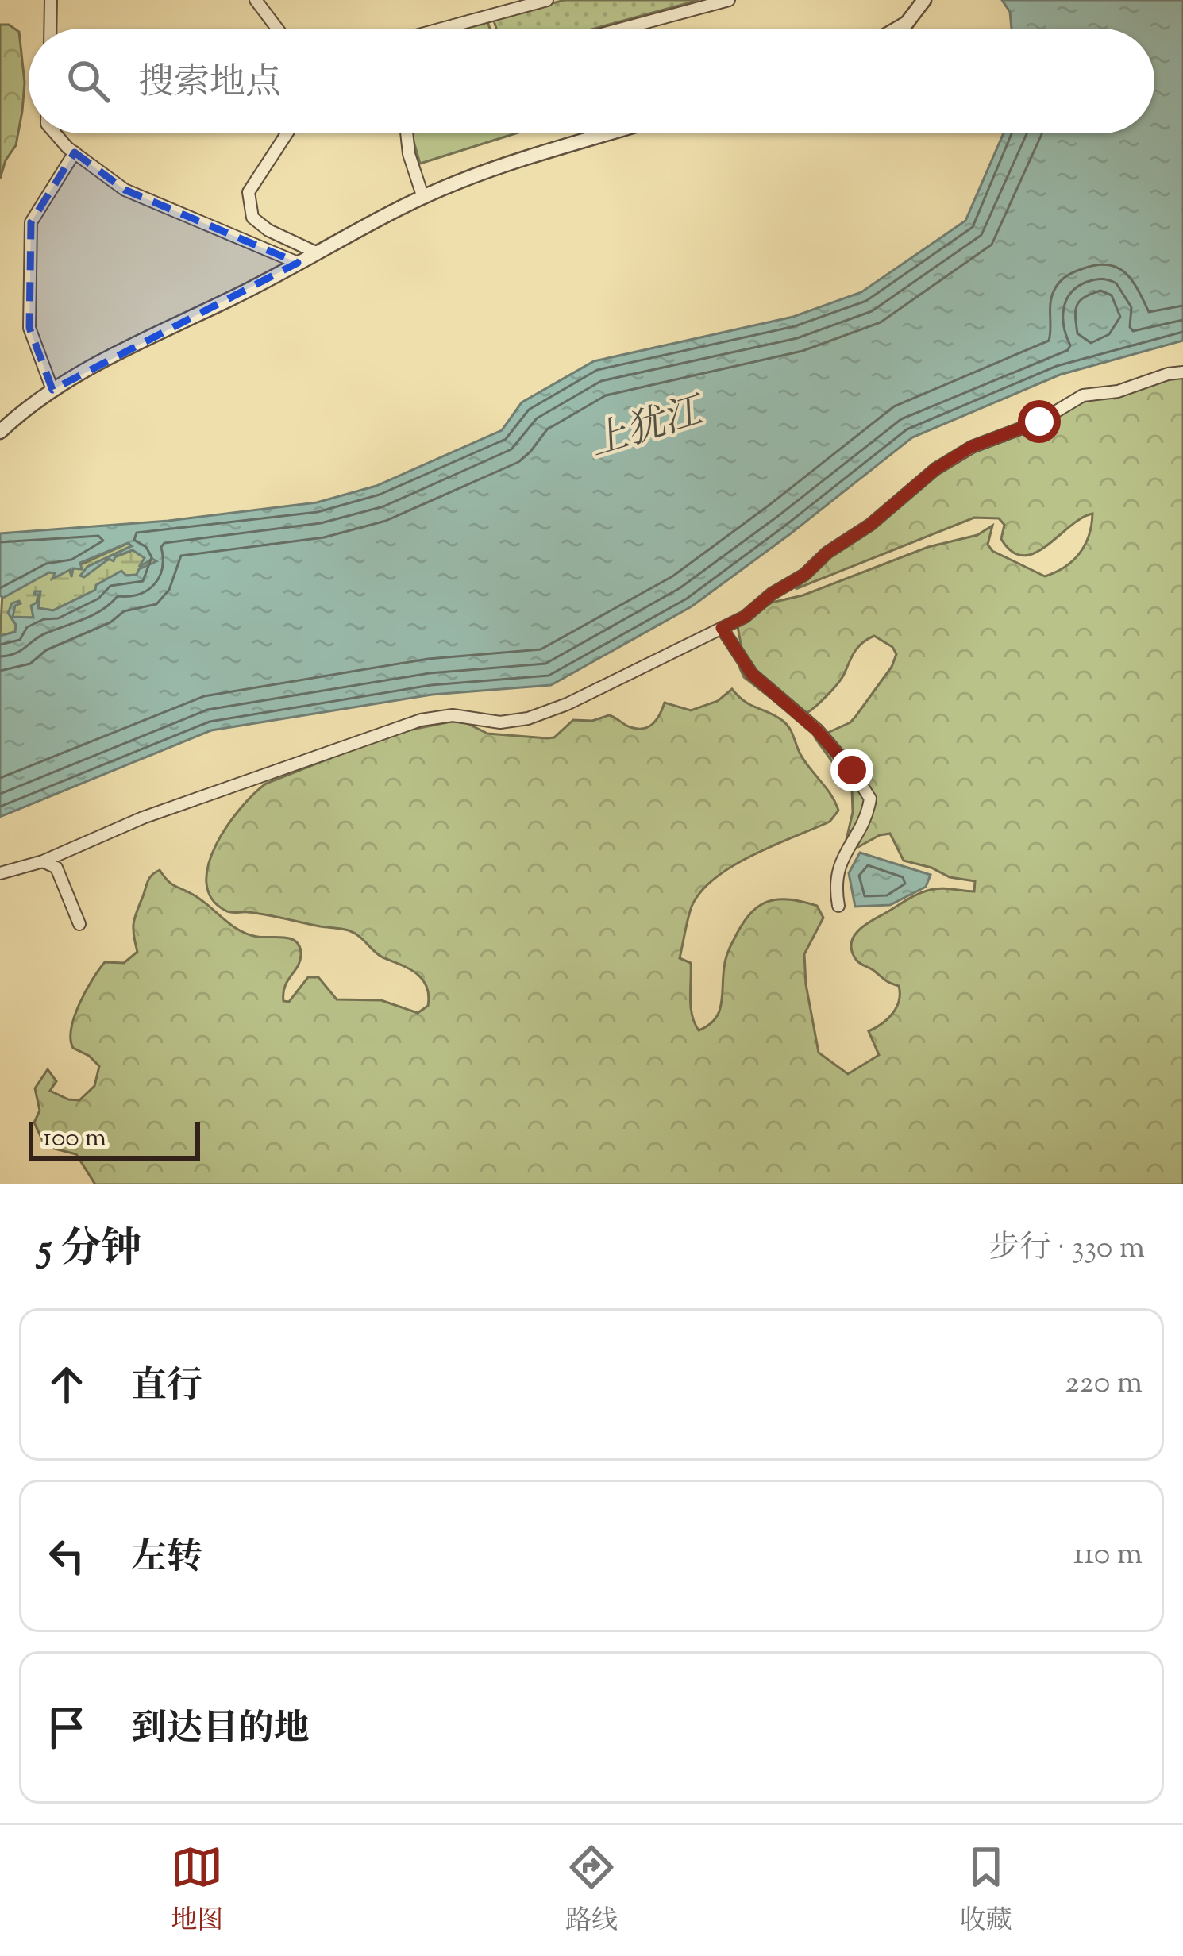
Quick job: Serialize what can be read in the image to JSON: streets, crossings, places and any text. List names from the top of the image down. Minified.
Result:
{"water":["上犹江"],"scale_bar":"100 m","page":{"search":"搜索地点","scale":"100 m","heading":["5 分钟","步行 · 330 m"],"list":[["直行","220 m"],["左转","110 m"],"到达目的地"],"nav":["地图","路线","收藏"]}}
